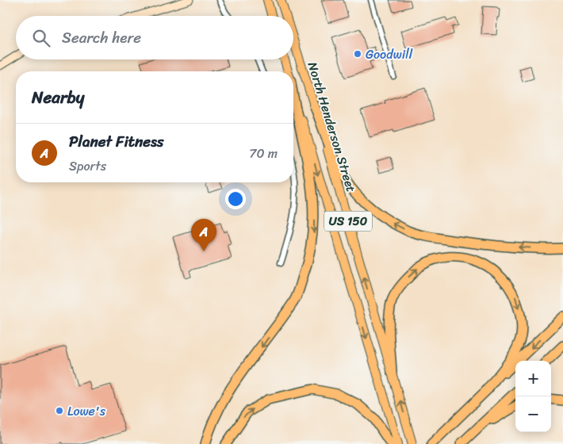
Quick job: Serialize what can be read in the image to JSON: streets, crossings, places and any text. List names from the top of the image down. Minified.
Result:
{"streets":{"main road":["North Henderson Street","US 150"]},"places":["Goodwill","Lowe's"],"page":{"search":"Search here","heading":"Nearby","list":[{"mark":"A","name":"Planet Fitness","note":"Sports","value":"70 m"}],"pins":"A","map_buttons":["+","−"]}}
